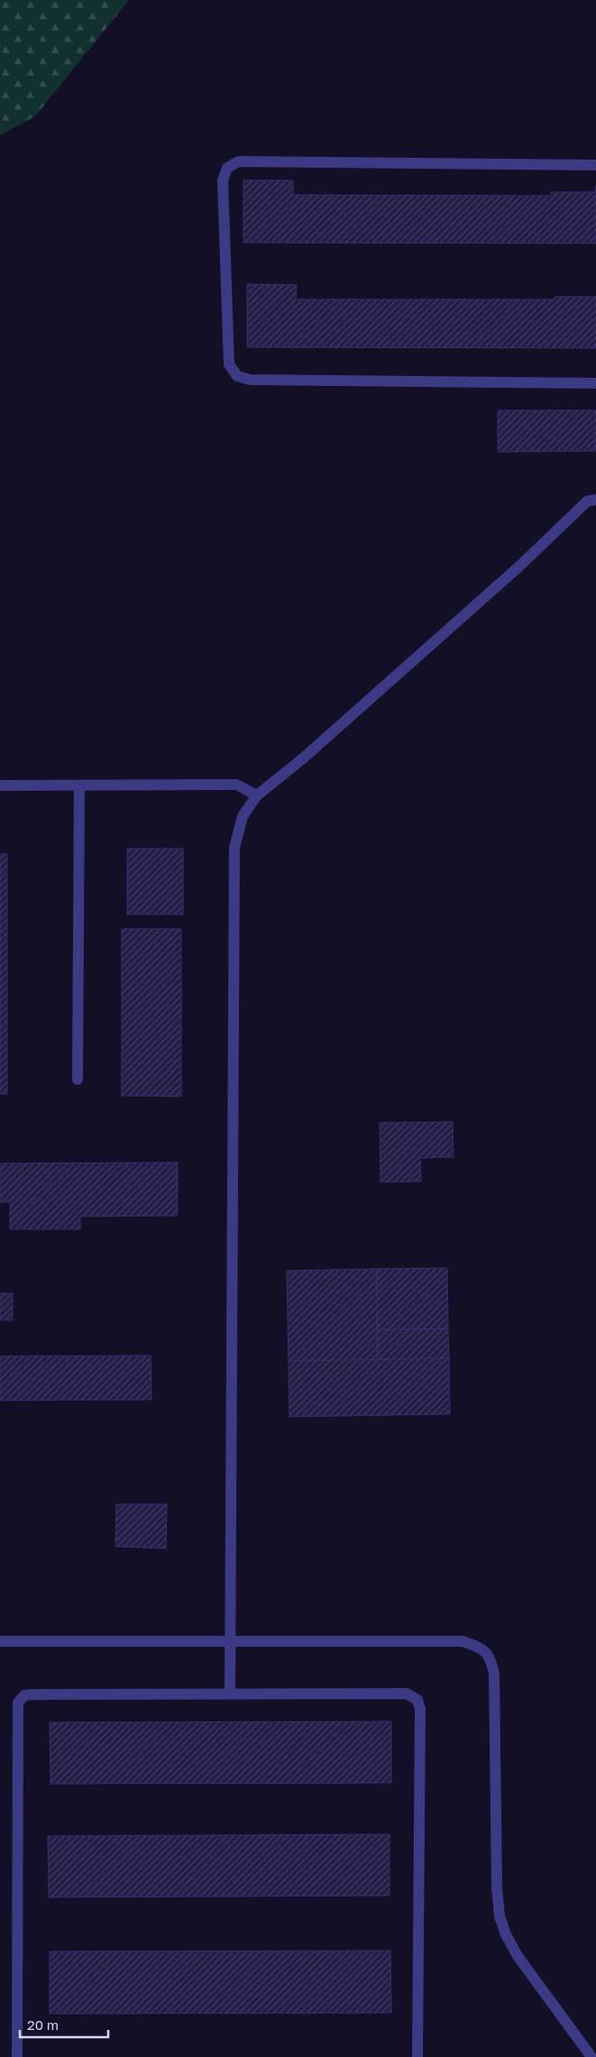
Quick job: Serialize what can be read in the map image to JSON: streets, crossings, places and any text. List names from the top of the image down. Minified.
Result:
{"scale_bar":"20 m"}
